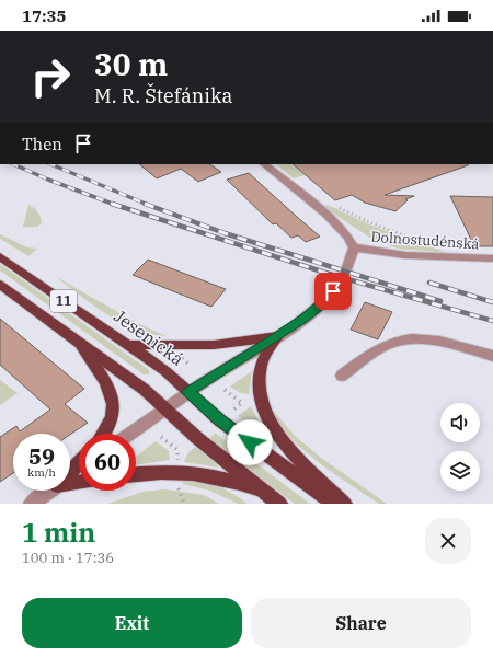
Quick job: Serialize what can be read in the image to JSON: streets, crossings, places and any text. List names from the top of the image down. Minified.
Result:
{"streets":{"main road":["11","Jesenická"],"street":["Dolnostudénská"]},"page":{"status":"17:35","turn":["30 m","M. R. Štefánika"],"then":"Then","speed":"59 km/h","limit":"60","heading":["1 min","100 m · 17:36"],"buttons":["Exit","Share"]}}
